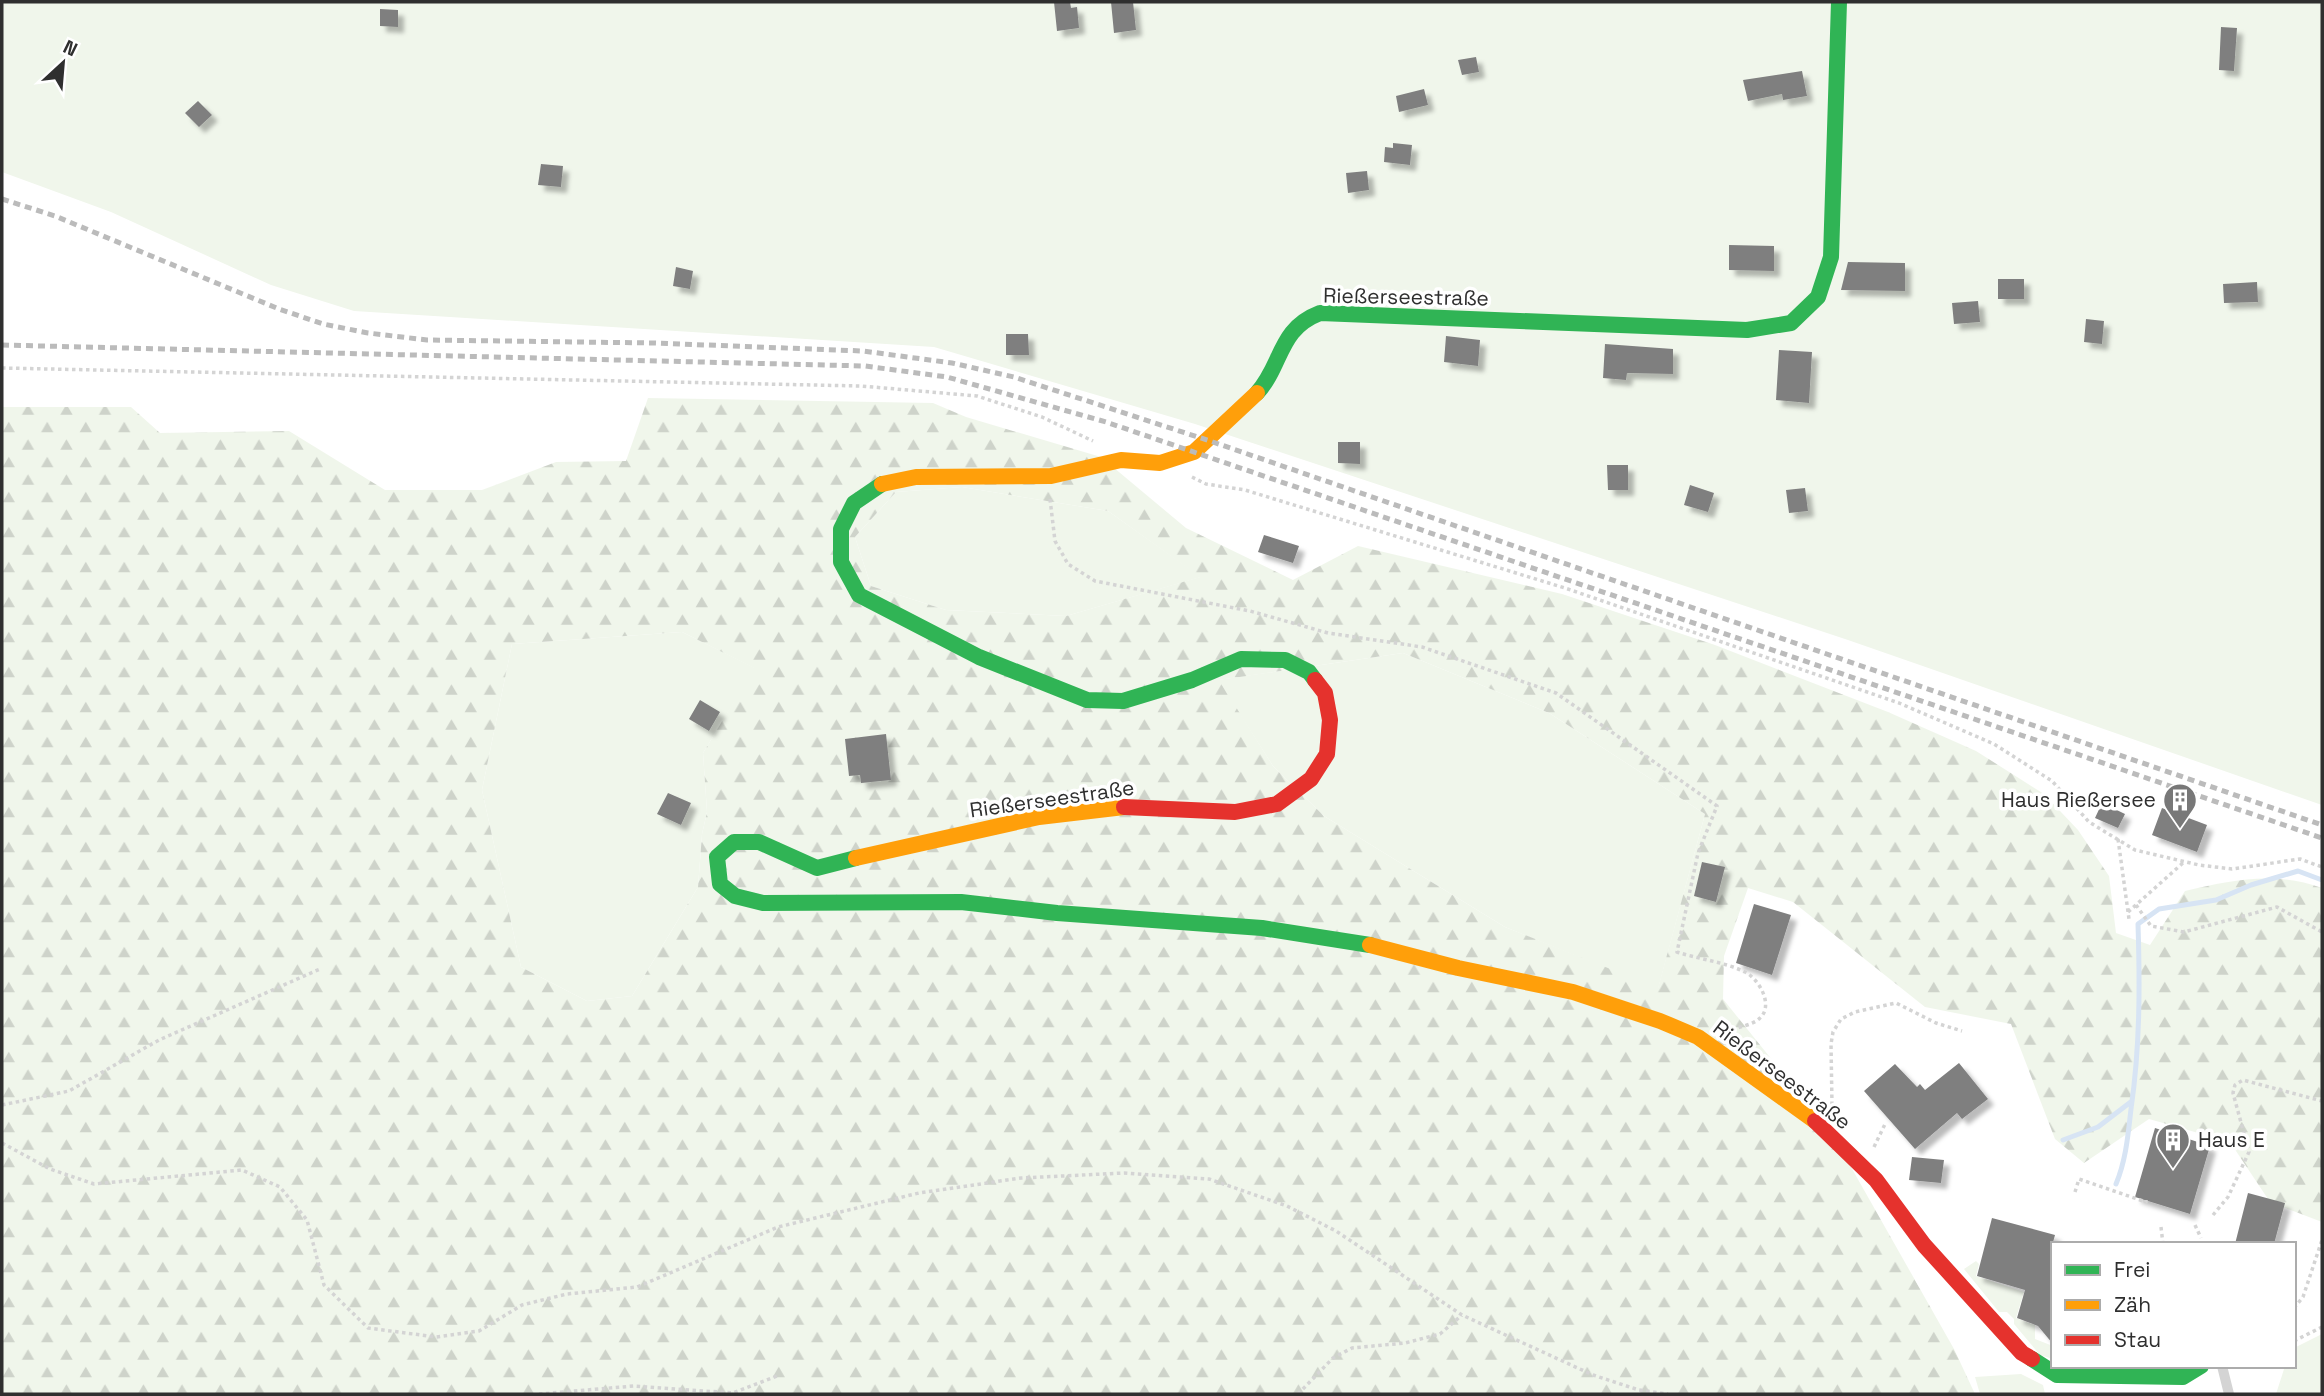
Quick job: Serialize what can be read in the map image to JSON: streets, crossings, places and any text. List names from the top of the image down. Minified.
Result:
{"streets":{"street":["Rießerseestraße"]},"places":{"building":["Haus Rießersee","Haus E"]},"legend":["Frei","Zäh","Stau"],"north":"top right"}
